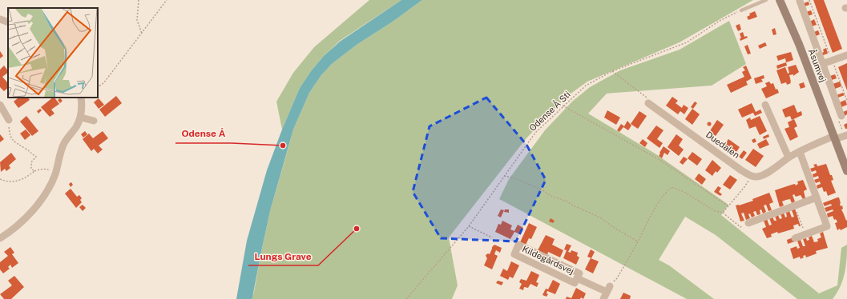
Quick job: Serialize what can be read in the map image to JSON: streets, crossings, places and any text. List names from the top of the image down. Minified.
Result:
{"streets":{"street":["Åsumvej","Duedalen","Kildegårdsvej"],"path":["Odense Å Sti"]},"places":["Odense Å","Lungs Grave"]}
